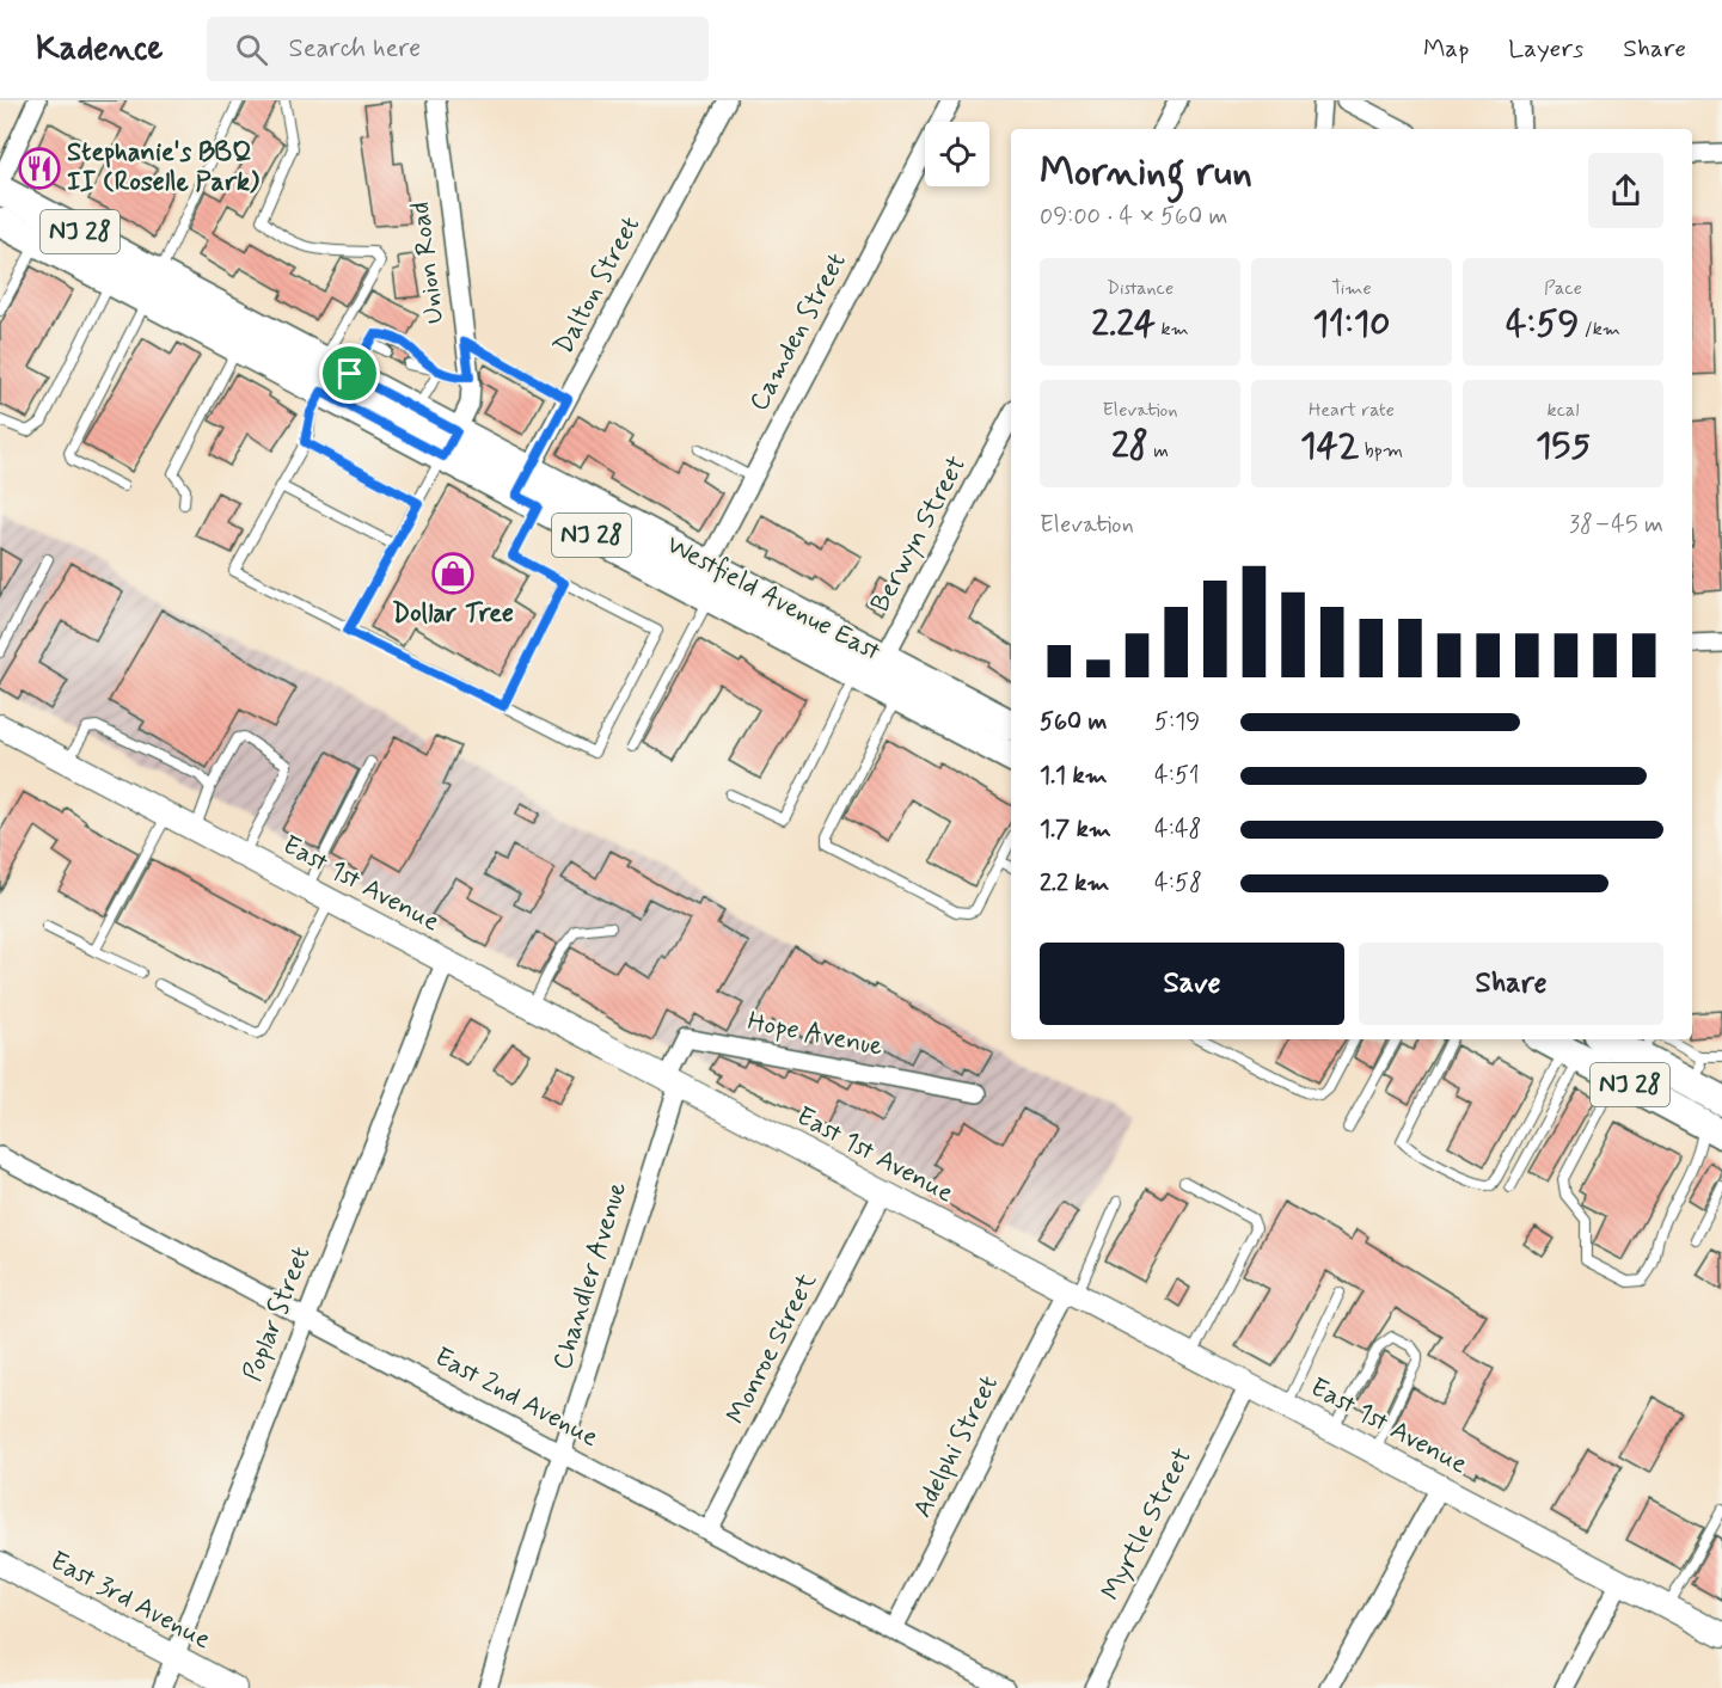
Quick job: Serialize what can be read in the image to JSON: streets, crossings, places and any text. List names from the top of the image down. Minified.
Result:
{"streets":{"main road":["NJ 28","Westfield Avenue East"],"street":["Union Road","Dalton Street","Camden Street","Berwyn Street","East 1st Avenue","Hope Avenue","Chandler Avenue","Poplar Street","Monroe Street","East 2nd Avenue","Adelphi Street","Myrtle Street","East 3rd Avenue"]},"crossings":[["Union Road","Westfield Avenue East"],["Dalton Street","Westfield Avenue East"],["Camden Street","Westfield Avenue East"],["Berwyn Street","Westfield Avenue East"],["East 1st Avenue","Hope Avenue"],["East 1st Avenue","Chandler Avenue"],["East 1st Avenue","Poplar Street"],["East 1st Avenue","Monroe Street"],["East 1st Avenue","Adelphi Street"],["East 1st Avenue","Myrtle Street"],["Hope Avenue","Chandler Avenue"],["Chandler Avenue","East 2nd Avenue"],["Poplar Street","East 2nd Avenue"],["Poplar Street","East 3rd Avenue"],["Monroe Street","East 2nd Avenue"],["East 2nd Avenue","Adelphi Street"]],"places":{"restaurant":["Stephanie's BBQ II (Roselle Park)"],"shop":["Dollar Tree"]},"page":{"header":"Kadence","search":"Search here","nav":["Map","Layers","Share"],"heading":["Morning run","09:00 · 4 × 560 m"],"stats":[["Distance","2.24 km"],["Time","11:10"],["Pace","4:59 /km"],["Elevation","28 m"],["Heart rate","142 bpm"],["kcal","155"]],"chart":["Elevation","38–45 m"],"list":[{"name":"560 m","note":"5:19"},{"name":"1.1 km","note":"4:51"},{"name":"1.7 km","note":"4:48"},{"name":"2.2 km","note":"4:58"}],"buttons":["Save","Share"]}}
